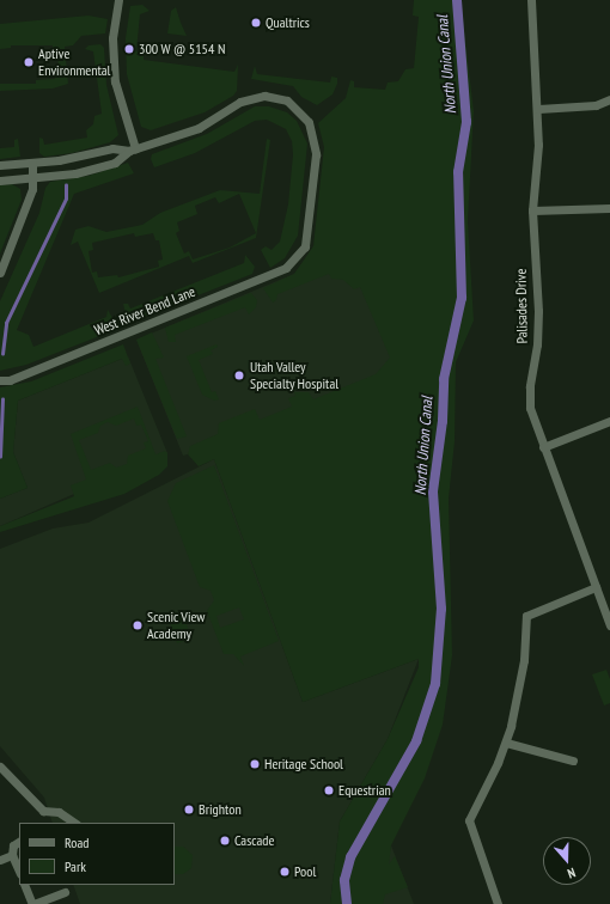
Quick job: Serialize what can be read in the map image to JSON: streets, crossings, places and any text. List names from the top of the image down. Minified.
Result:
{"streets":{"street":["Palisades Drive","West River Bend Lane"]},"water":["North Union Canal"],"places":["Qualtrics","300 W @ 5154 N","Aptive Environmental","Utah Valley Specialty Hospital","Scenic View Academy","Heritage School","Equestrian","Brighton","Cascade","Pool"],"legend":["Road","Park"],"north":"bottom"}
